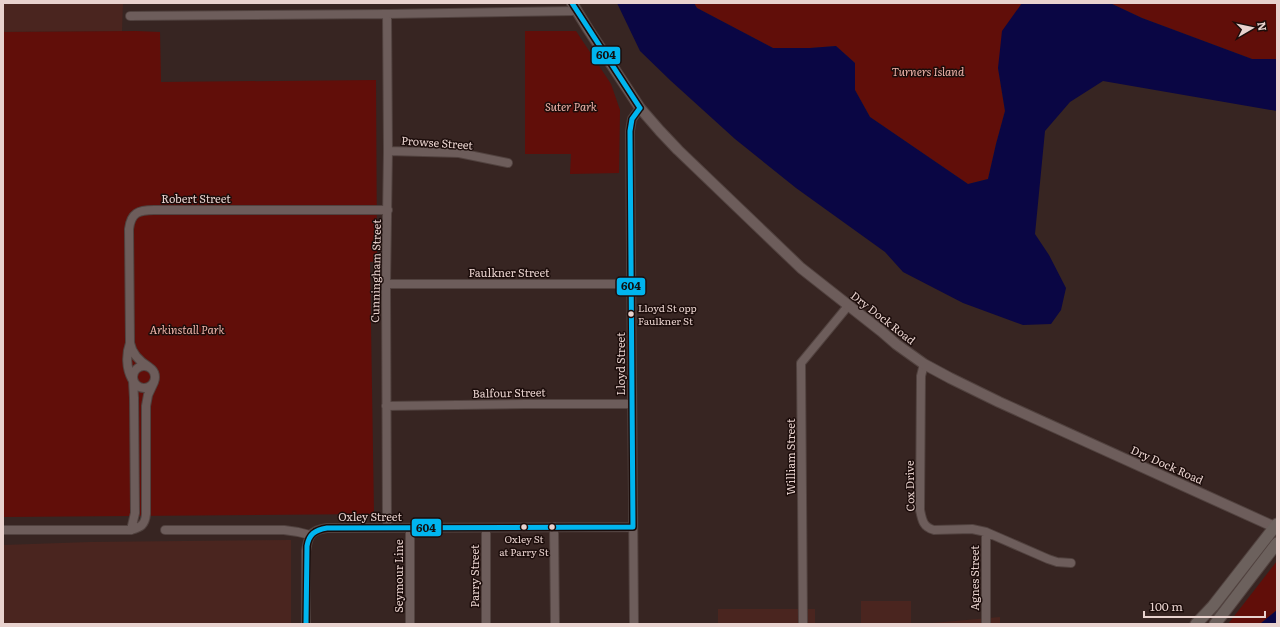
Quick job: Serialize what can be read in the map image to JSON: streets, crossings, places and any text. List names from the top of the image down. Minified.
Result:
{"streets":{"street":["Prowse Street","Robert Street","Cunningham Street","Faulkner Street","Dry Dock Road","Lloyd Street","Balfour Street","William Street","Cox Drive","Oxley Street","Seymour Line","Parry Street","Agnes Street"]},"crossings":[["Prowse Street","Cunningham Street"],["Robert Street","Cunningham Street"],["Cunningham Street","Faulkner Street"],["Cunningham Street","Balfour Street"],["Cunningham Street","Oxley Street"],["Faulkner Street","Lloyd Street"],["Dry Dock Road","Lloyd Street"],["Dry Dock Road","William Street"],["Dry Dock Road","Cox Drive"],["Lloyd Street","Balfour Street"],["Lloyd Street","Oxley Street"],["Cox Drive","Agnes Street"],["Oxley Street","Seymour Line"],["Oxley Street","Parry Street"]],"parks":["Turners Island","Suter Park","Arkinstall Park"],"places":["Lloyd St opp Faulkner St","Oxley St at Parry St"],"lines":["transit line 604"],"scale_bar":"100 m","north":"right"}
